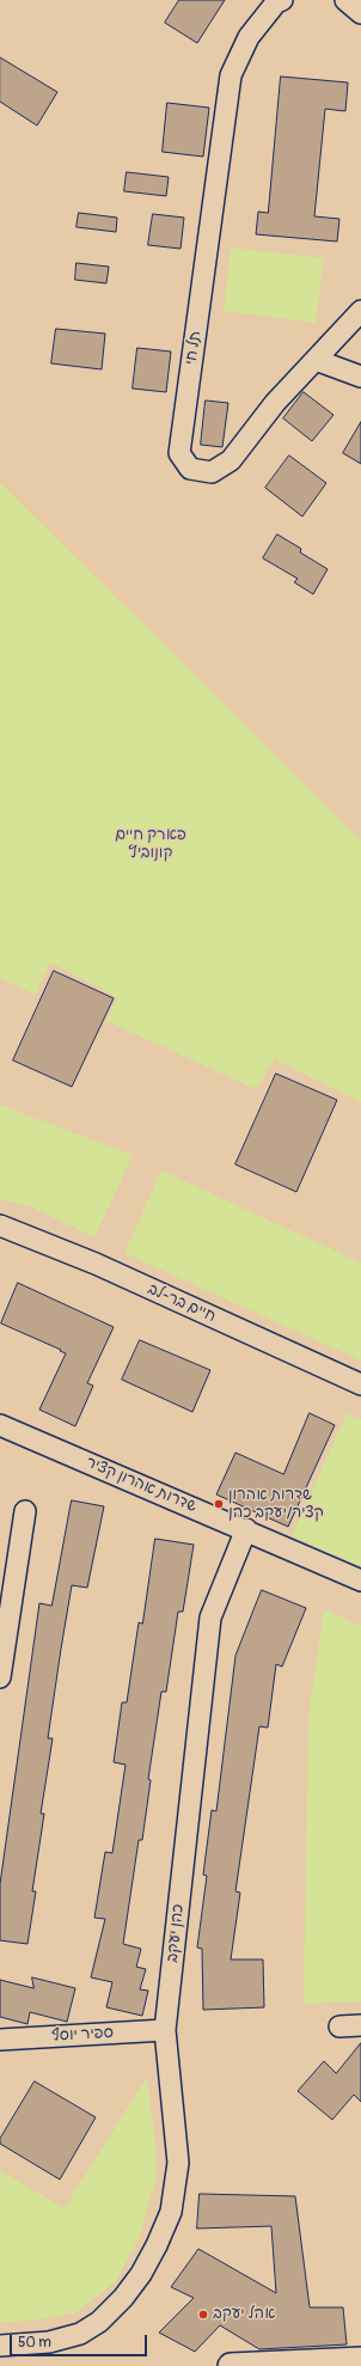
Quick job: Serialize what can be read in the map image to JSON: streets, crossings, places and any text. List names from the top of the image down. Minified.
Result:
{"streets":{"street":["תל חי","חיים בר-לב","שדרות אהרון קציר","כהן יעקב","ספיר יוסף"]},"crossings":[["שדרות אהרון קציר","כהן יעקב"],["כהן יעקב","ספיר יוסף"]],"parks":["פארק חיים קונוביץ"],"places":["שדרות אהרון קציר/יעקב כהן","אהל יעקב"],"scale_bar":"50 m"}
